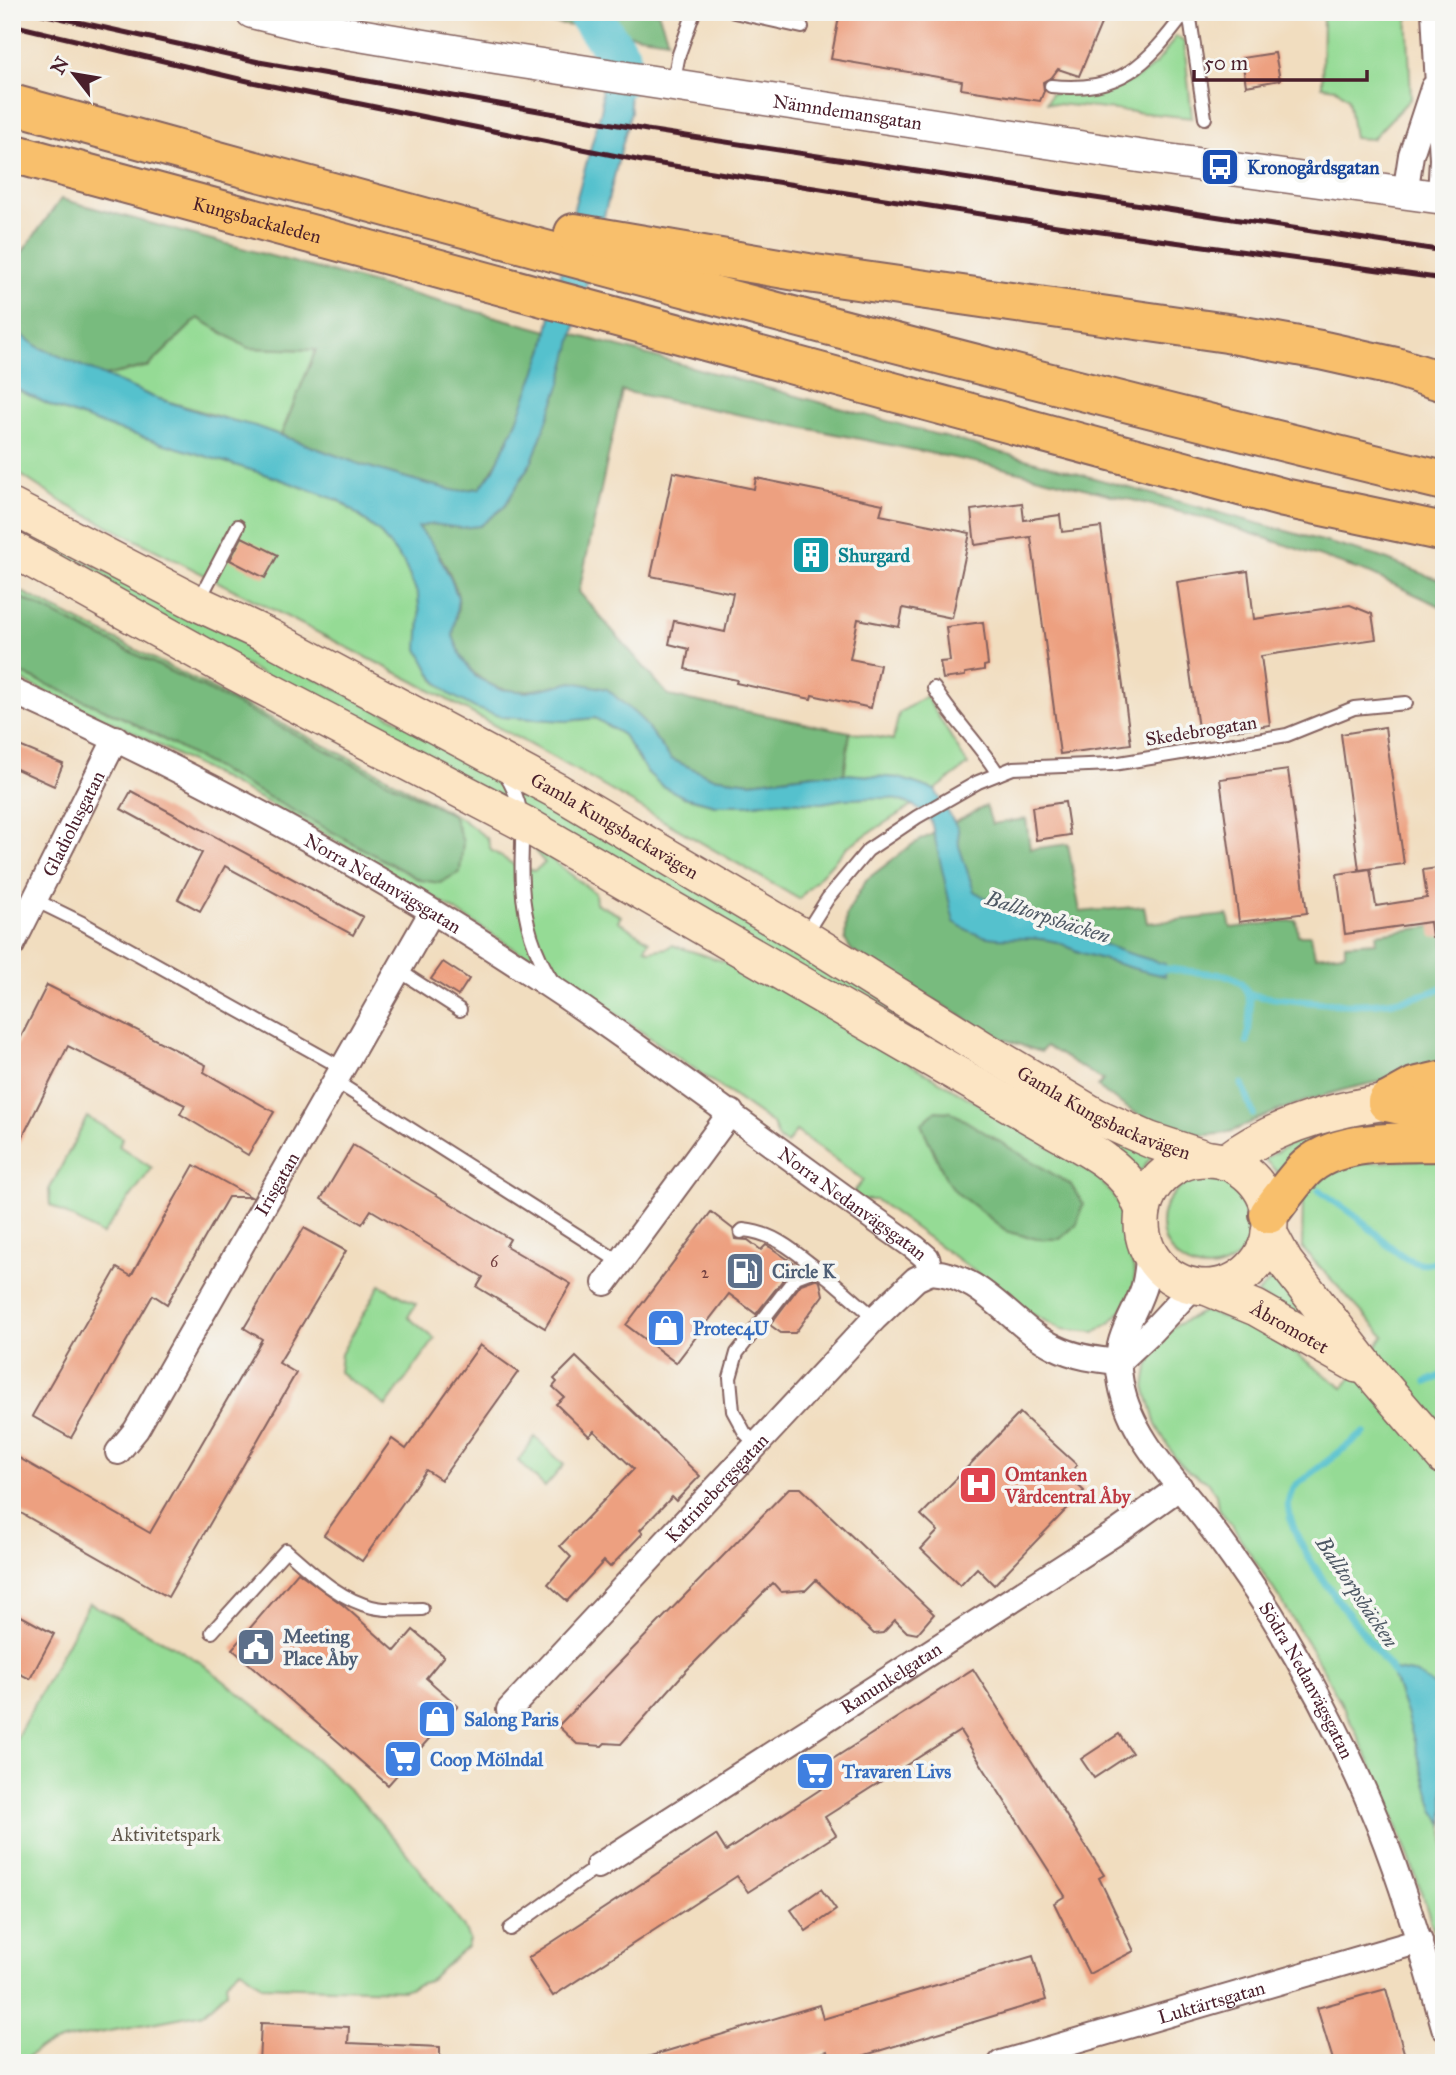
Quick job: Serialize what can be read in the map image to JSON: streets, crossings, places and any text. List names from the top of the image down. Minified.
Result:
{"streets":{"highway":["Kungsbackaleden"],"main road":["Gamla Kungsbackavägen","Åbromotet"],"street":["Nämndemansgatan","Gladiolusgatan","Norra Nedanvägsgatan","Irisgatan","Katrinebergsgatan","Ranunkelgatan","Södra Nedanvägsgatan","Luktärtsgatan"],"lane":["Skedebrogatan"]},"crossings":[["Skedebrogatan","Gamla Kungsbackavägen"],["Gladiolusgatan","Norra Nedanvägsgatan"],["Gamla Kungsbackavägen","Åbromotet"],["Gamla Kungsbackavägen","Södra Nedanvägsgatan"],["Norra Nedanvägsgatan","Irisgatan"],["Norra Nedanvägsgatan","Katrinebergsgatan"],["Norra Nedanvägsgatan","Södra Nedanvägsgatan"],["Åbromotet","Södra Nedanvägsgatan"],["Ranunkelgatan","Södra Nedanvägsgatan"],["Södra Nedanvägsgatan","Luktärtsgatan"]],"water":["Balltorpsbäcken"],"parks":["Aktivitetspark"],"places":{"bus stop":["Kronogårdsgatan"],"building":["Shurgard"],"fuel station":["Circle K"],"shop":["Protec4U","Salong Paris"],"hospital":["Omtanken Vårdcentral Åby"],"public building":["Meeting Place Åby"],"supermarket":["Coop Mölndal","Travaren Livs"]},"house_numbers":["6","2"],"scale_bar":"50 m","north":"top left"}
